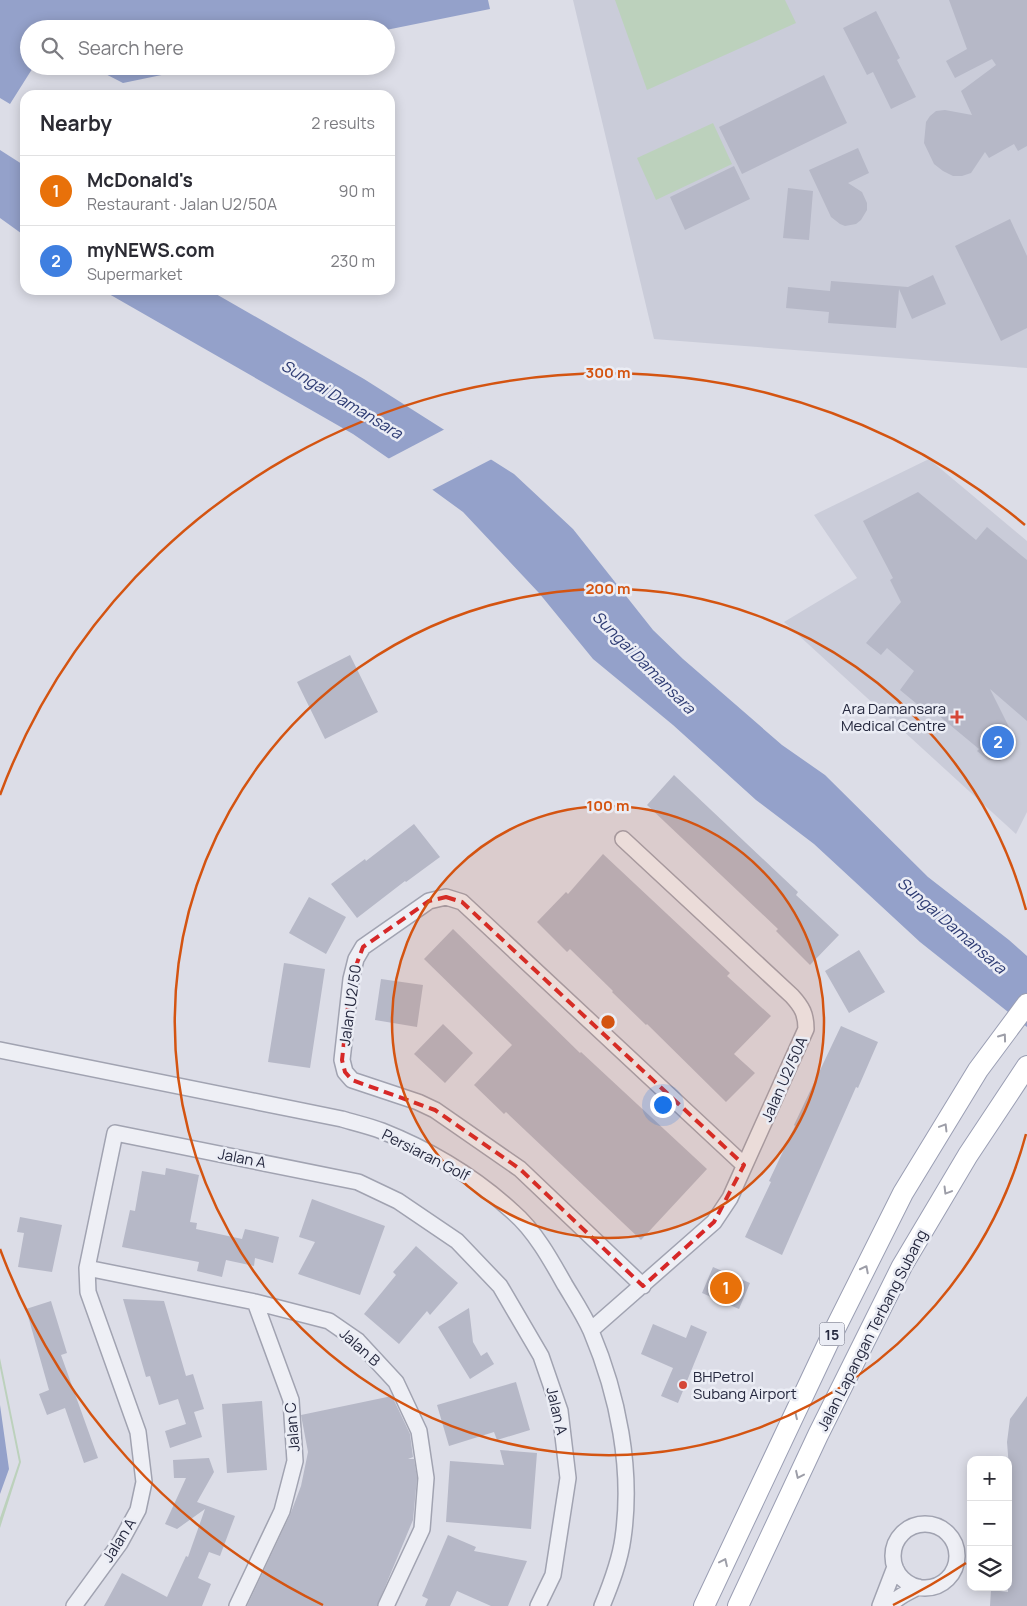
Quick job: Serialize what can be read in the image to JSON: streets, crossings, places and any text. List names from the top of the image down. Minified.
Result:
{"streets":{"main road":["Jalan Lapangan Terbang Subang","15"],"street":["Jalan U2/50","Jalan U2/50A","Persiaran Golf","Jalan A","Jalan B","Jalan C"]},"crossings":[["Jalan U2/50","Jalan U2/50A"],["Jalan U2/50A","Persiaran Golf"],["Jalan A","Jalan B"],["Jalan B","Jalan C"]],"water":["Sungai Damansara"],"places":{"health":["Ara Damansara Medical Centre"],"other":["BHPetrol Subang Airport"]},"page":{"search":"Search here","heading":["Nearby","2 results"],"list":[{"mark":"1","name":"McDonald's","note":"Restaurant · Jalan U2/50A","value":"90 m"},{"mark":"2","name":"myNEWS.com","note":"Supermarket","value":"230 m"}],"pins":["2","1"],"map_buttons":["+","−"]},"rings":["300 m","200 m","100 m"]}
